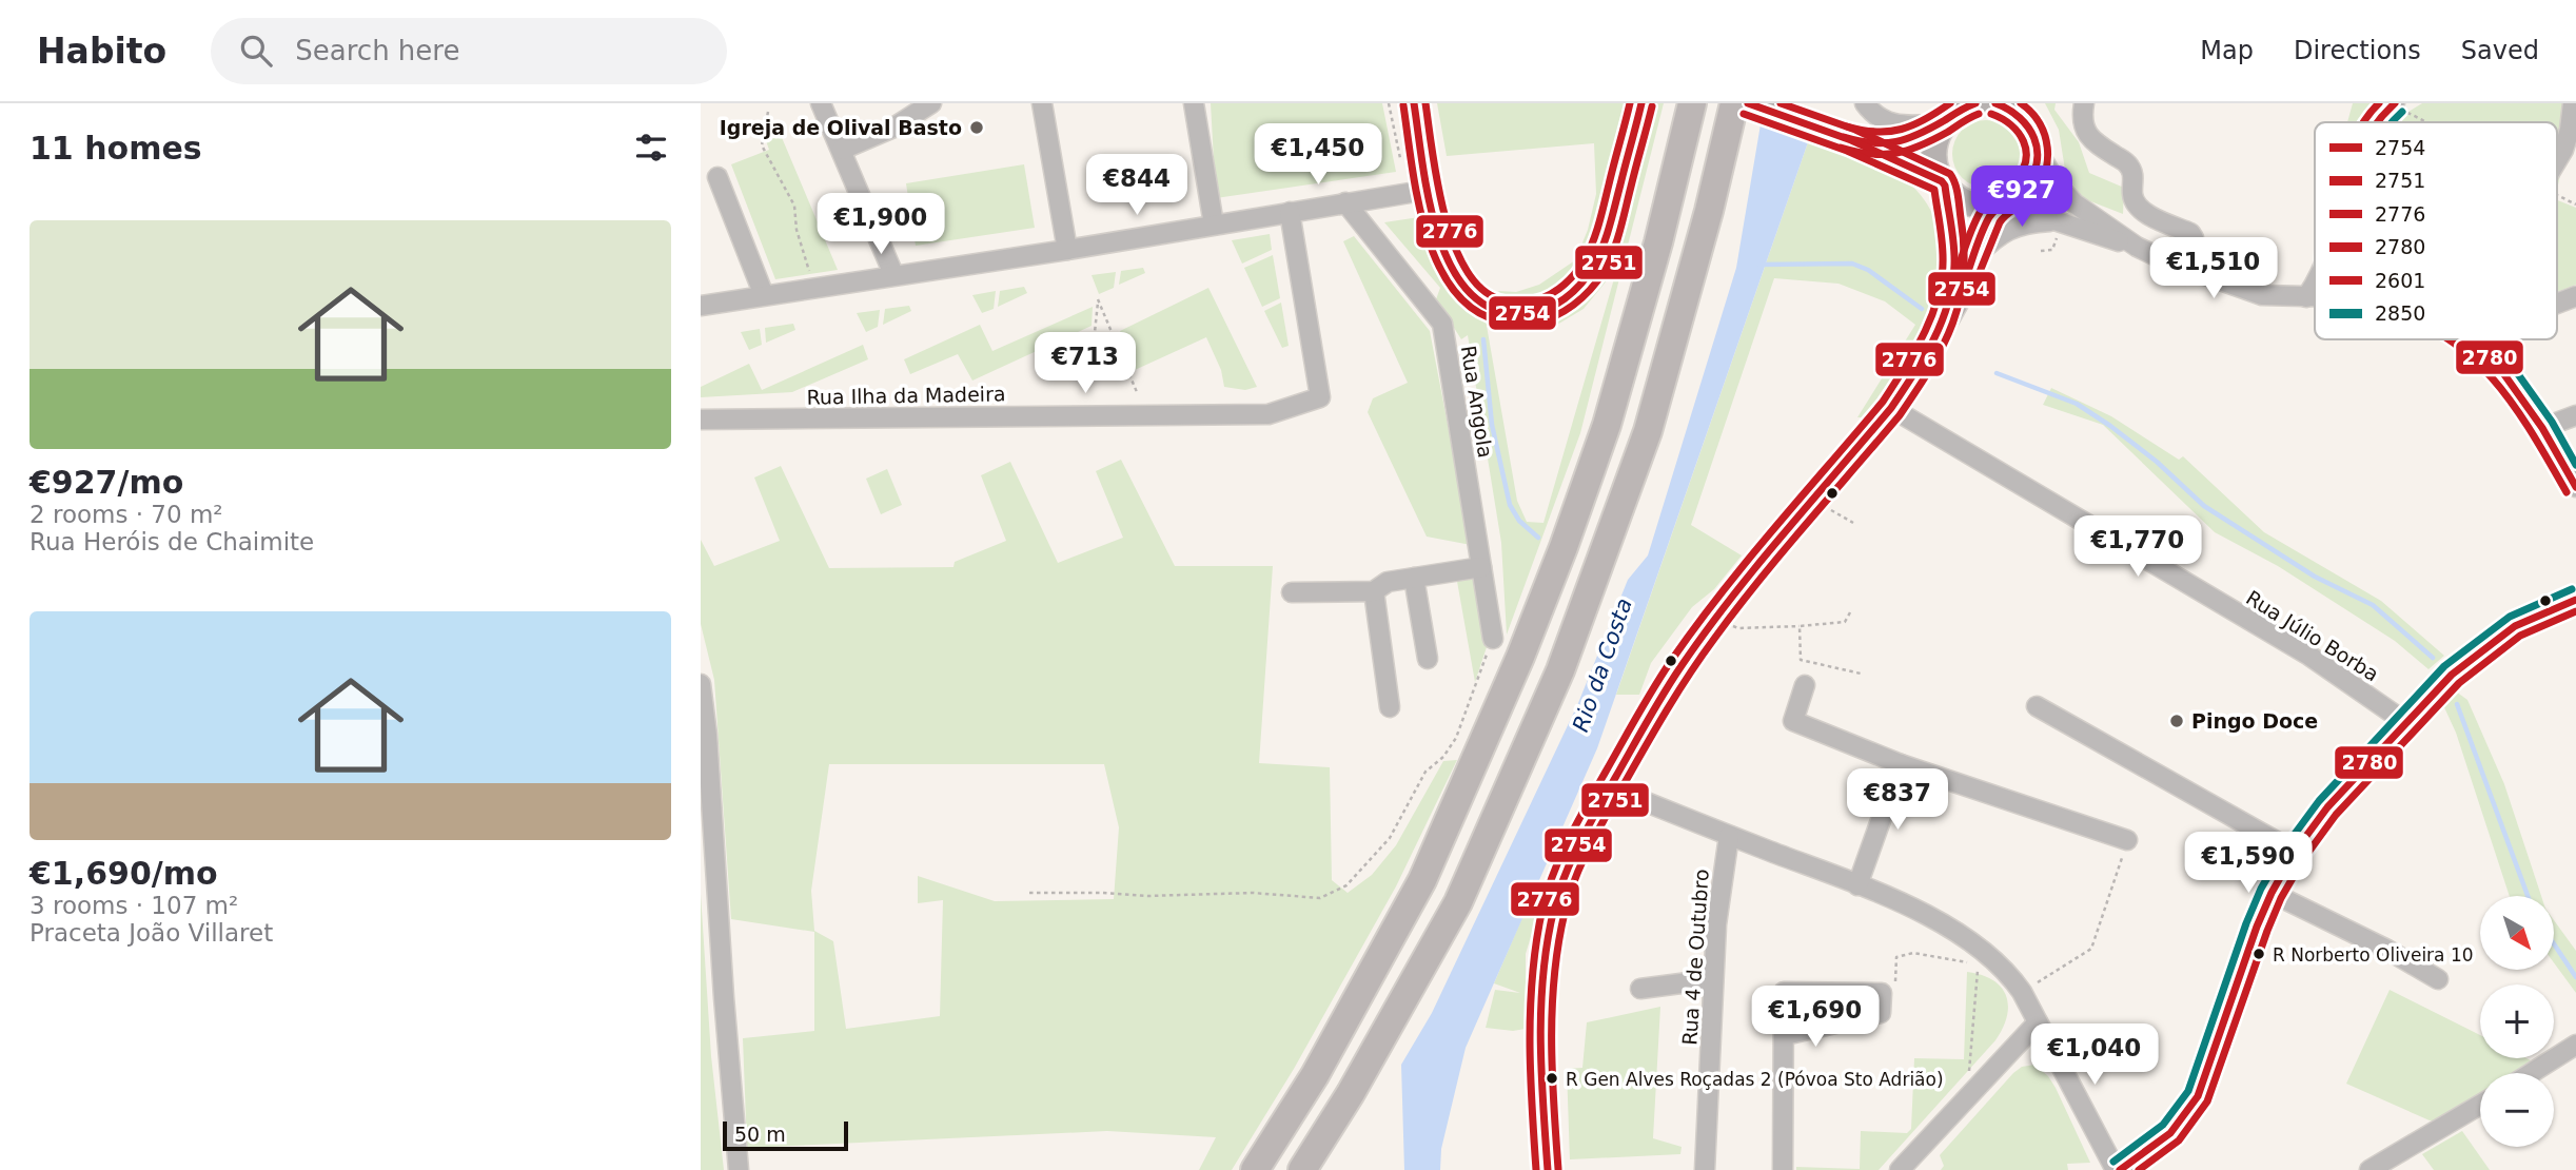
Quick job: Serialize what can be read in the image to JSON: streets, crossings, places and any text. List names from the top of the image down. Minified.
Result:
{"streets":{"street":["Rua Ilha da Madeira","Rua Angola","Rua Júlio Borba","Rua 4 de Outubro"]},"water":["Rio da Costa"],"places":["Igreja de Olival Basto","Pingo Doce","R Norberto Oliveira 10","R Gen Alves Roçadas 2 (Póvoa Sto Adrião)"],"lines":["transit line 2754","transit line 2751","transit line 2776","transit line 2780","transit line 2601","transit line 2850"],"legend":["2754","2751","2776","2780","2601","2850"],"scale_bar":"50 m","north":"bottom right","page":{"header":"Habito","search":"Search here","nav":["Map","Directions","Saved"],"heading":"11 homes","price":["€1,450","€844","€927","€1,900","€1,510","€713","€1,770","€837","€1,590","€1,690","€1,040"],"list":[{"name":"€927/mo","note":"2 rooms · 70 m² · Rua Heróis de Chaimite"},{"name":"€1,690/mo","note":"3 rooms · 107 m² · Praceta João Villaret"}],"map_buttons":["+","−"],"scale":"50 m"}}
